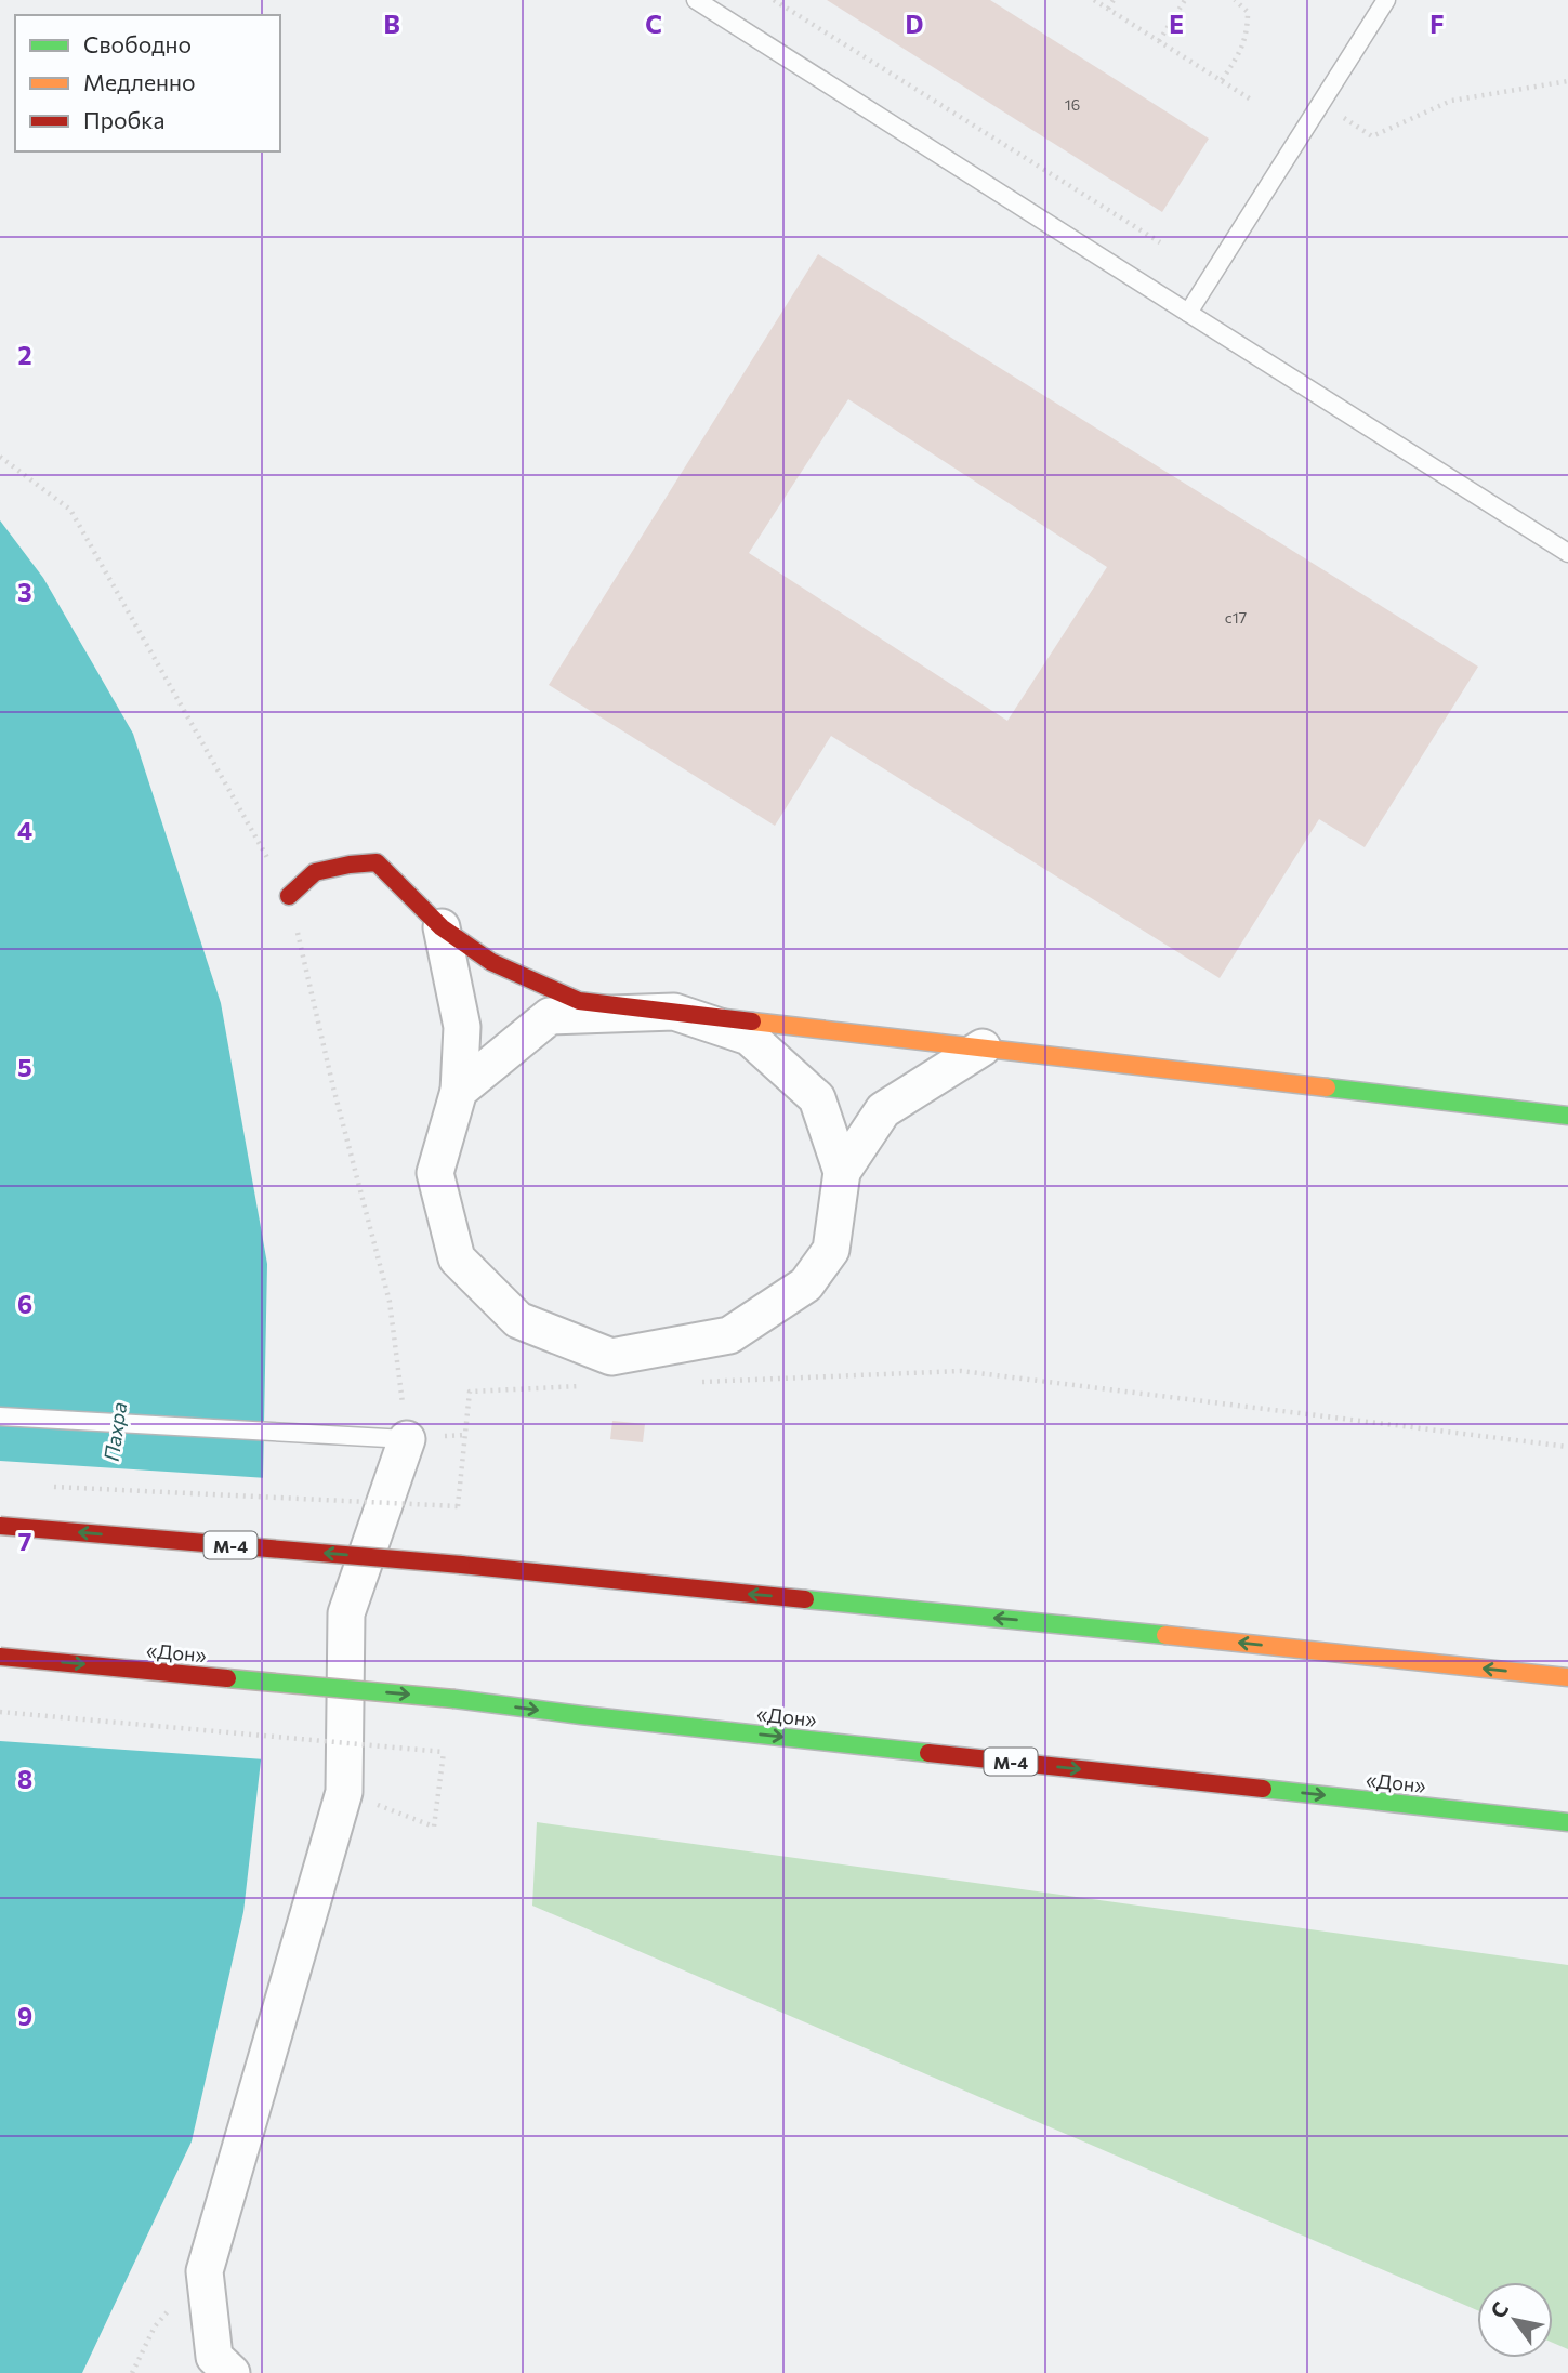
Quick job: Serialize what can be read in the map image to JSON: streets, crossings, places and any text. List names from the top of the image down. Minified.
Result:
{"streets":{"main road":["М-4","«Дон»"]},"water":["Пахра"],"house_numbers":["16","с17"],"legend":["Свободно","Медленно","Пробка"],"north":"top left","grid":{"columns":["B","C","D","E","F"],"rows":["2","3","4","5","6","7","8","9"]}}
